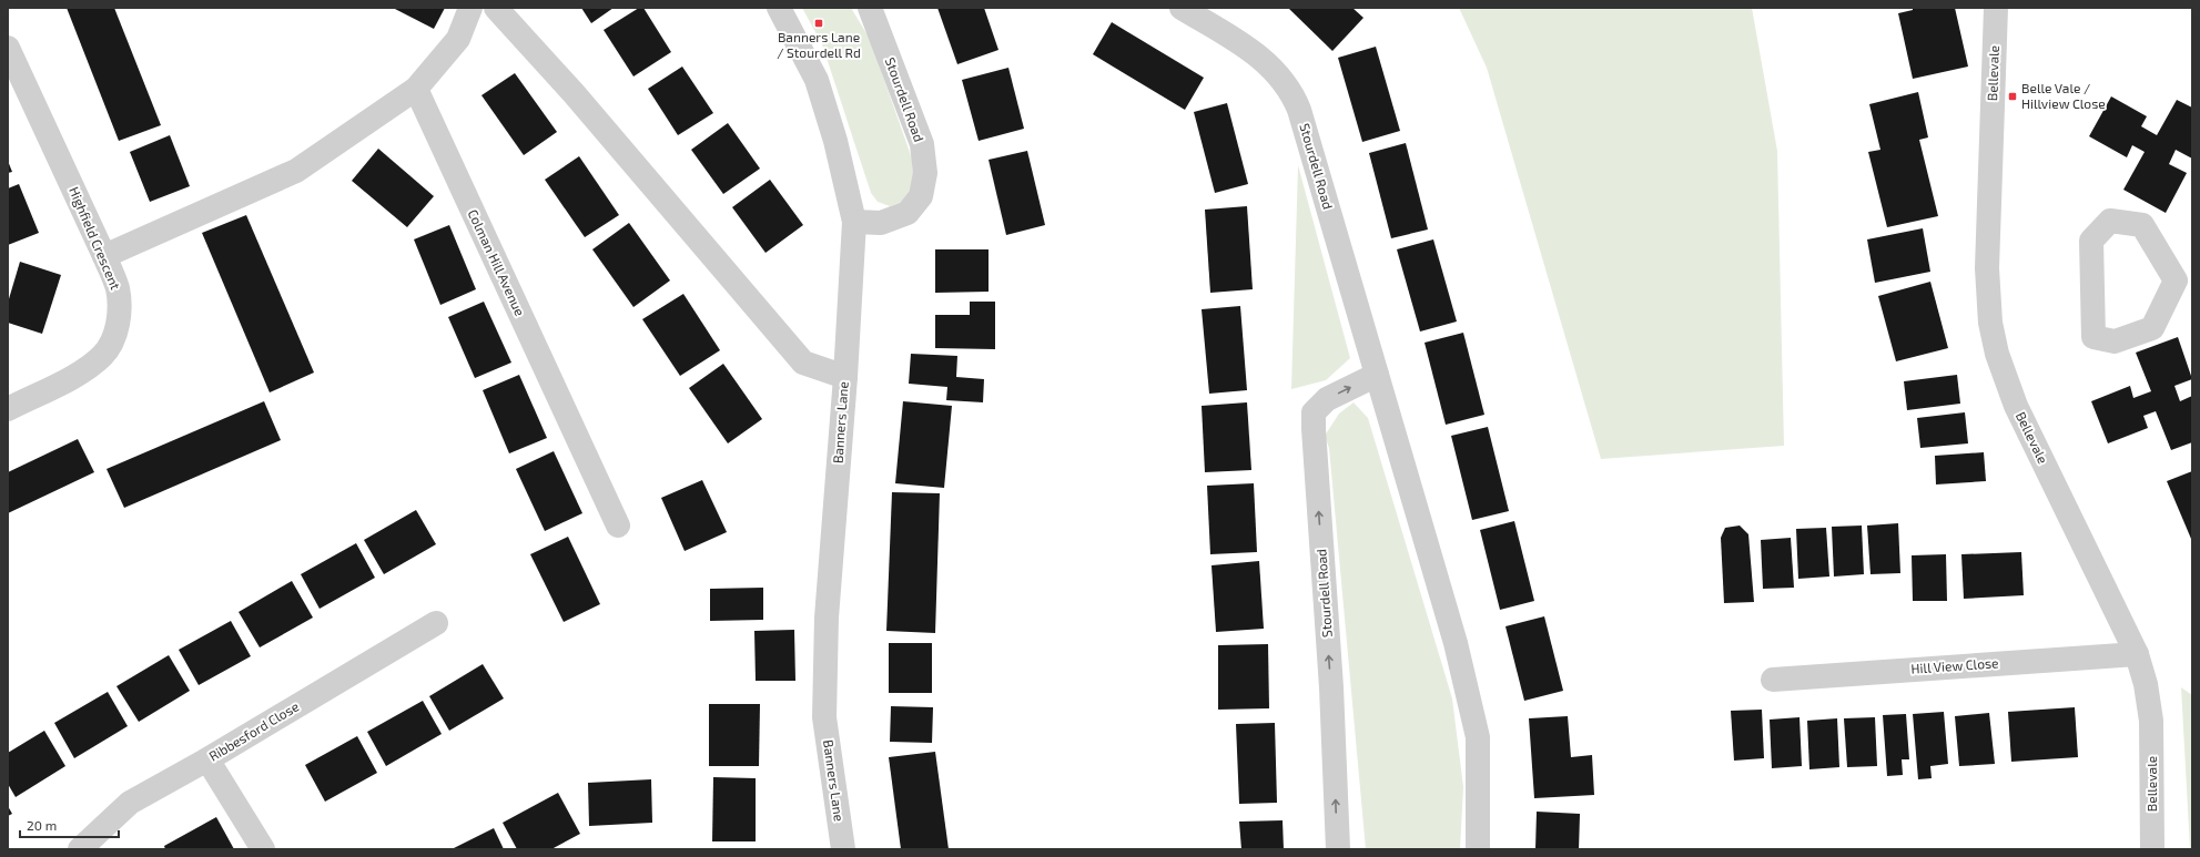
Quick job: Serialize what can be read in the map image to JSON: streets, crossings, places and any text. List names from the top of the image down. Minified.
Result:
{"streets":{"street":["Bellevale","Stourdell Road","Highfield Crescent","Colman Hill Avenue","Banners Lane","Hill View Close","Ribbesford Close"]},"crossings":[["Bellevale","Hill View Close"],["Stourdell Road","Banners Lane"]],"places":{"transit":["Banners Lane / Stourdell Rd","Belle Vale / Hillview Close"]},"scale_bar":"20 m"}
